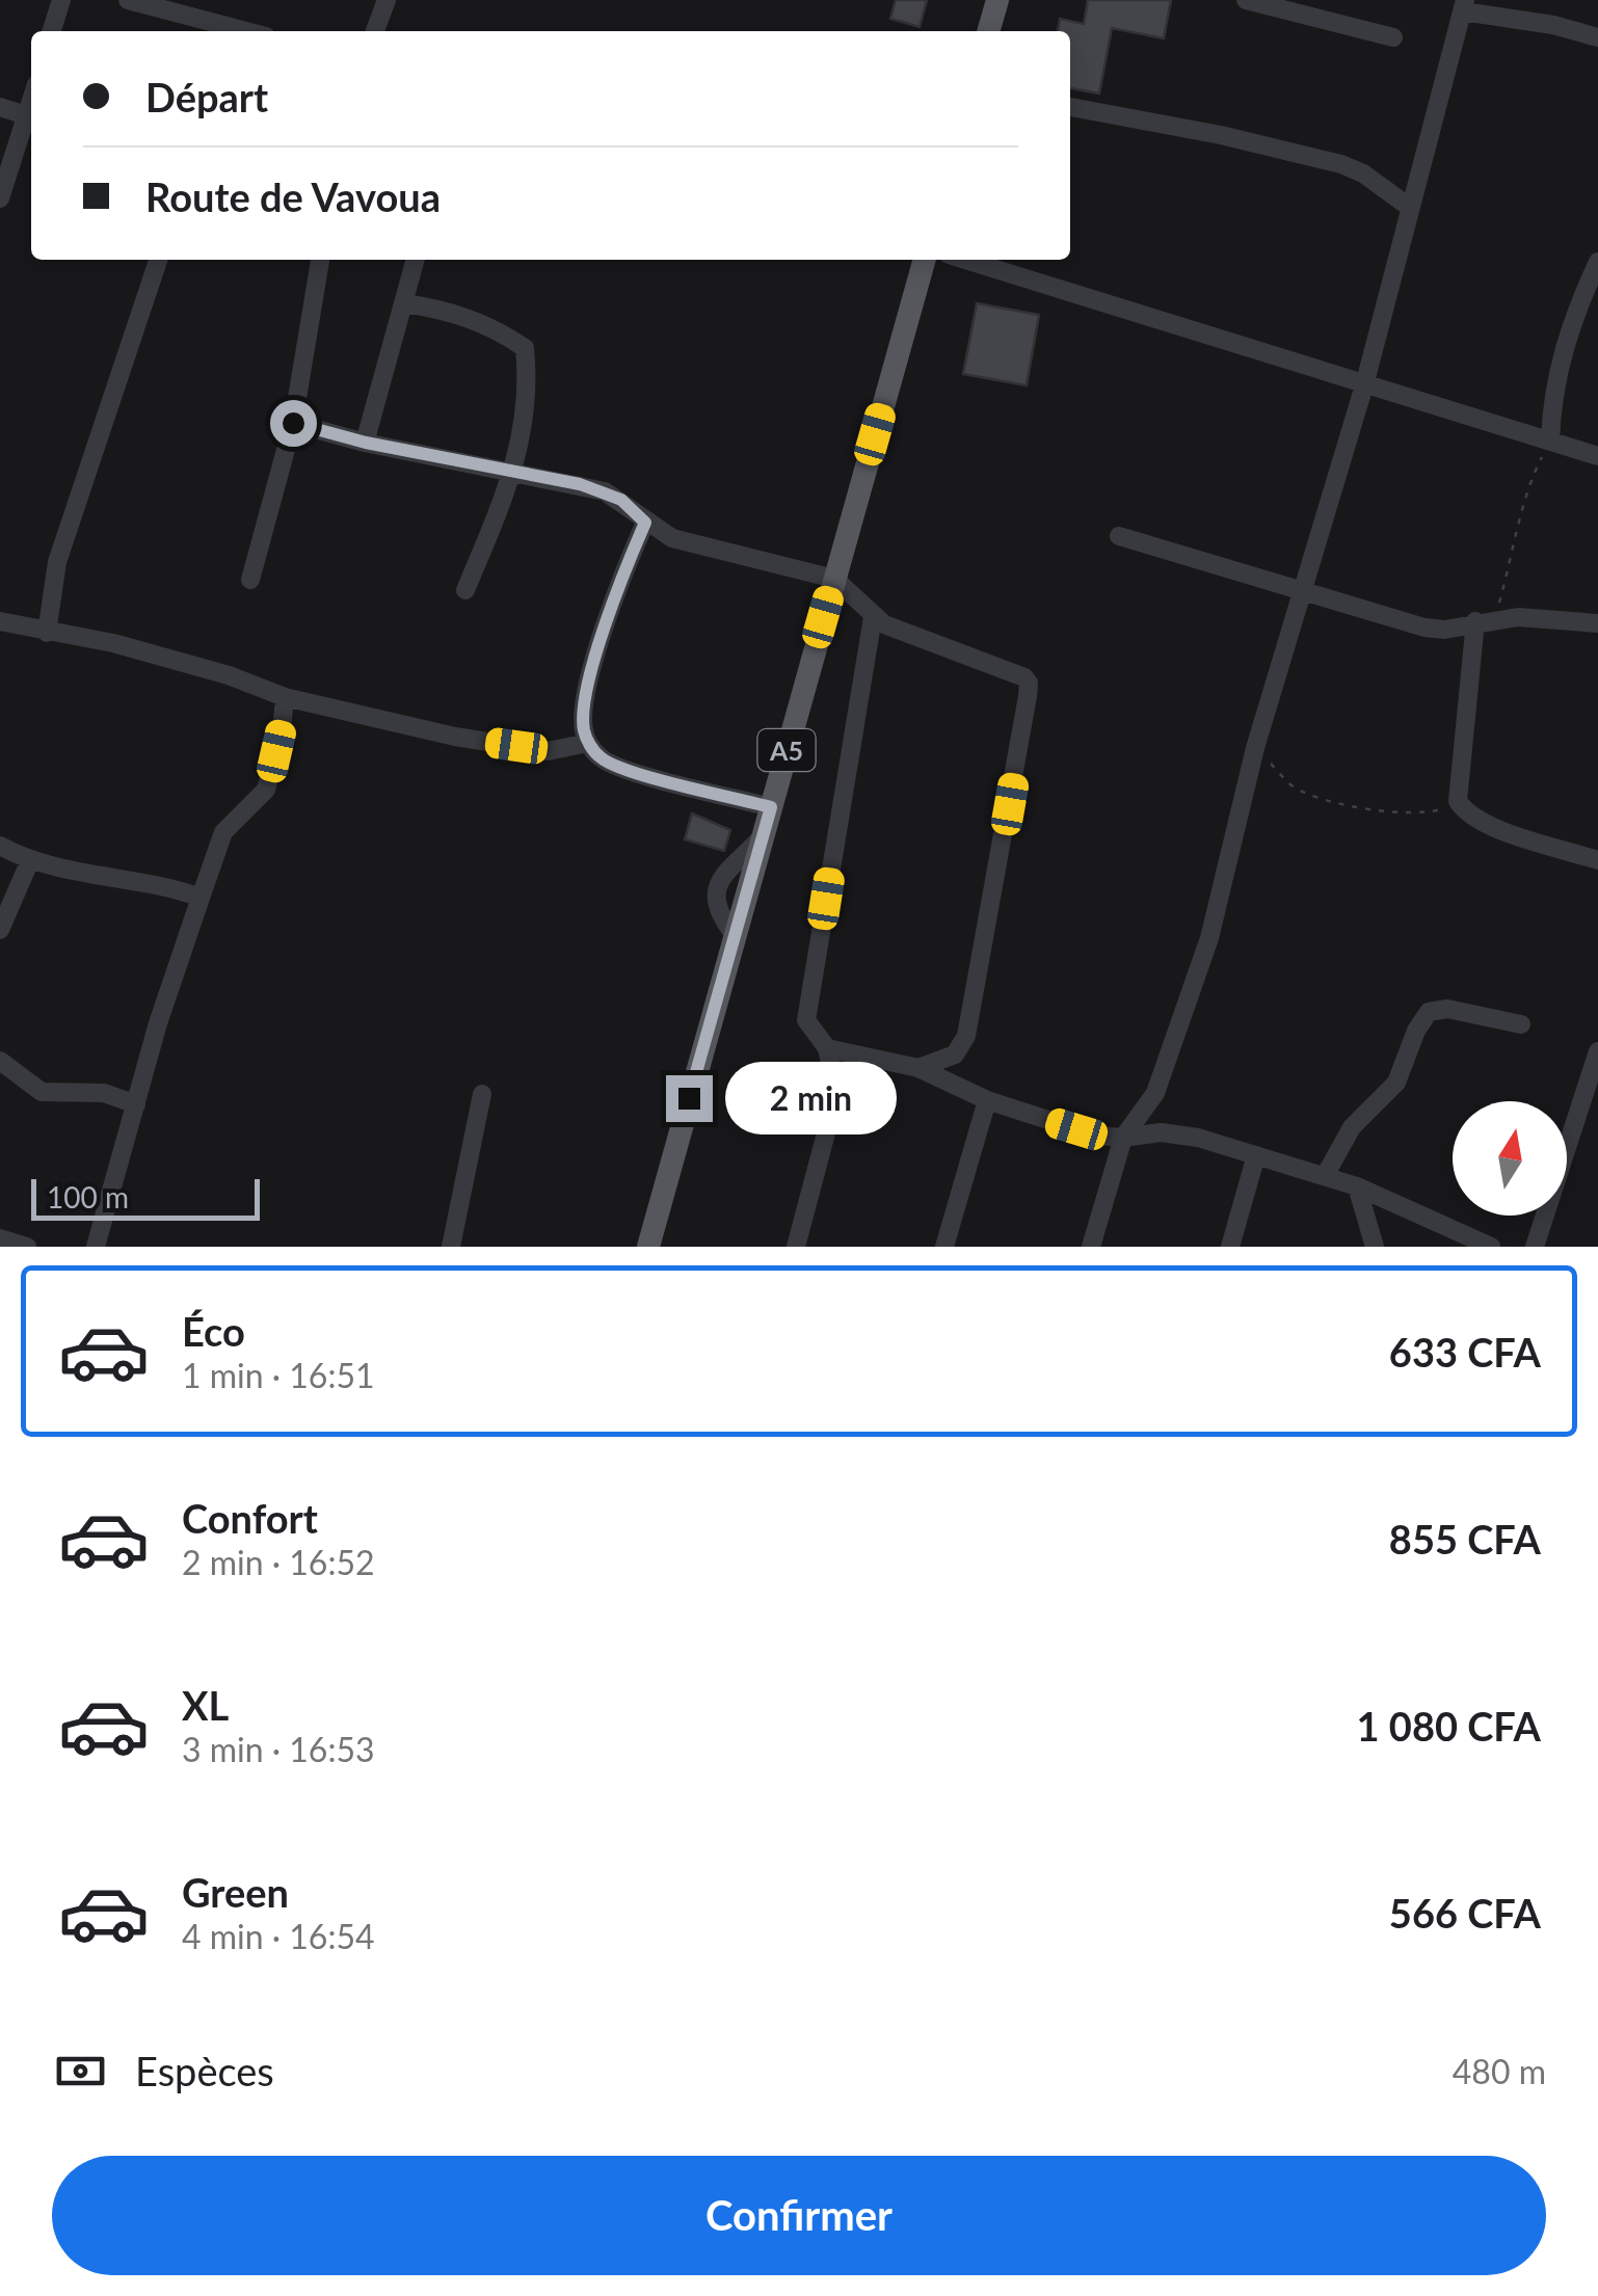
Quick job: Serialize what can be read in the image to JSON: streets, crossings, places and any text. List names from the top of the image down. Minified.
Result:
{"streets":{"main road":["A5"]},"scale_bar":"100 m","north":"top","page":{"banner":["Départ","Route de Vavoua"],"bubble":"2 min","scale":"100 m","list":[{"name":"Éco","note":"1 min · 16:51","value":"633 CFA"},{"name":"Confort","note":"2 min · 16:52","value":"855 CFA"},{"name":"XL","note":"3 min · 16:53","value":"1 080 CFA"},{"name":"Green","note":"4 min · 16:54","value":"566 CFA"}],"pay":["Espèces","480 m"],"buttons":"Confirmer"}}
